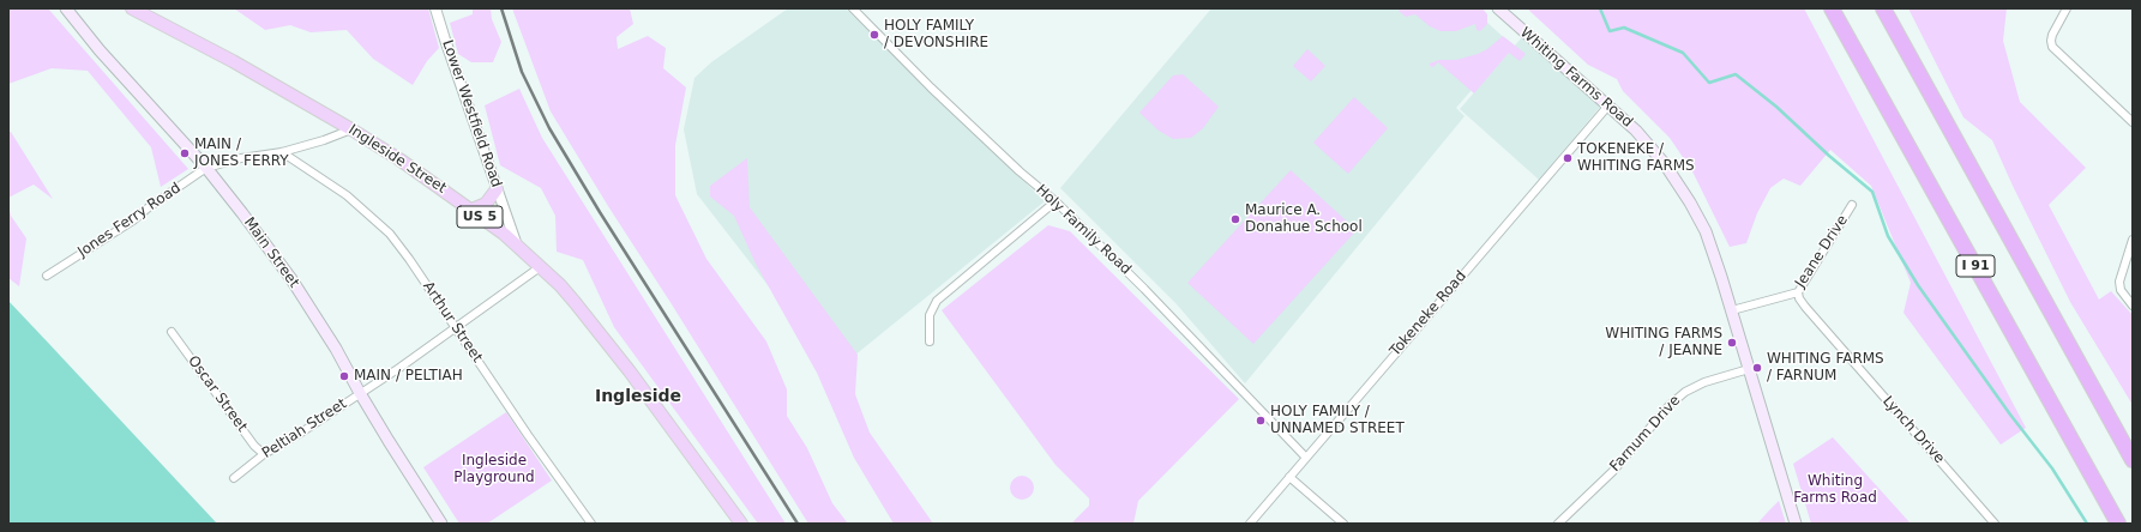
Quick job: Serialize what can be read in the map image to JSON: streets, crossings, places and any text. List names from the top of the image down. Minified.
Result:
{"streets":{"highway":["I 91"],"main road":["Whiting Farms Road","Ingleside Street","US 5","Main Street"],"street":["Lower Westfield Road","Jones Ferry Road","Holy Family Road","Jeane Drive","Tokeneke Road","Arthur Street","Oscar Street","Peltiah Street","Lynch Drive","Farnum Drive"]},"crossings":[["Whiting Farms Road","Jeane Drive"],["Whiting Farms Road","Tokeneke Road"],["Whiting Farms Road","Farnum Drive"],["Lower Westfield Road","Ingleside Street"],["Ingleside Street","Jones Ferry Road"],["Ingleside Street","Peltiah Street"],["Jones Ferry Road","Main Street"],["Jones Ferry Road","Arthur Street"],["Holy Family Road","Tokeneke Road"],["Jeane Drive","Lynch Drive"],["Main Street","Peltiah Street"],["Arthur Street","Peltiah Street"],["Oscar Street","Peltiah Street"]],"districts":["Ingleside"],"parks":["Ingleside Playground","Whiting Farms Road"],"places":["HOLY FAMILY / DEVONSHIRE","MAIN / JONES FERRY","TOKENEKE / WHITING FARMS","Maurice A. Donahue School","WHITING FARMS / JEANNE","WHITING FARMS / FARNUM","MAIN / PELTIAH","HOLY FAMILY / UNNAMED STREET"]}
